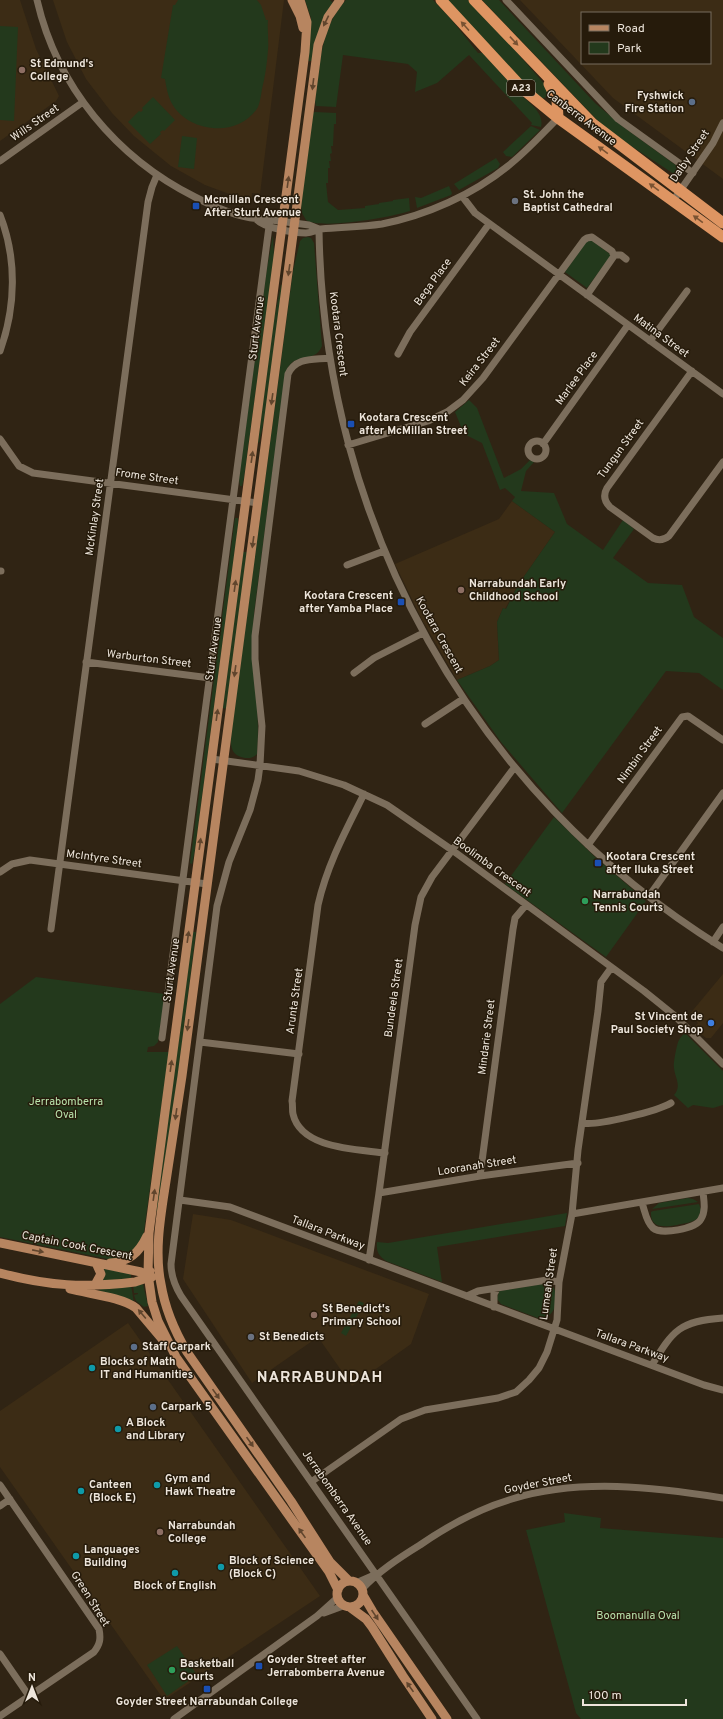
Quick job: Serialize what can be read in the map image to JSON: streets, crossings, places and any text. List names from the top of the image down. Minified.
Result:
{"streets":{"highway":["A23","Canberra Avenue"],"main road":["Sturt Avenue","Captain Cook Crescent"],"street":["Wills Street","Dalby Street","Bega Place","Kootara Crescent","Matina Street","Keira Street","Marlee Place","Tungun Street","Frome Street","McKinlay Street","Warburton Street","Nimbin Street","McIntyre Street","Boolimba Crescent","Bundeela Street","Arunta Street","Mindarie Street","Looranah Street","Tallara Parkway","Lumeah Street","Goyder Street","Jerrabomberra Avenue","Green Street"]},"crossings":[["Canberra Avenue","Dalby Street"],["Bega Place","Matina Street"],["Sturt Avenue","Frome Street"],["Sturt Avenue","Warburton Street"],["Sturt Avenue","McIntyre Street"],["Sturt Avenue","Boolimba Crescent"],["Sturt Avenue","Captain Cook Crescent"],["Kootara Crescent","Keira Street"],["Kootara Crescent","Nimbin Street"],["Kootara Crescent","Bundeela Street"],["Matina Street","Keira Street"],["Matina Street","Marlee Place"],["Matina Street","Tungun Street"],["Frome Street","McKinlay Street"],["McKinlay Street","Warburton Street"],["McKinlay Street","McIntyre Street"],["Boolimba Crescent","Bundeela Street"],["Boolimba Crescent","Arunta Street"],["Boolimba Crescent","Mindarie Street"],["Boolimba Crescent","Lumeah Street"],["Bundeela Street","Arunta Street"],["Bundeela Street","Looranah Street"],["Bundeela Street","Tallara Parkway"],["Mindarie Street","Looranah Street"],["Looranah Street","Lumeah Street"],["Tallara Parkway","Lumeah Street"],["Tallara Parkway","Jerrabomberra Avenue"],["Lumeah Street","Jerrabomberra Avenue"],["Goyder Street","Jerrabomberra Avenue"]],"districts":["NARRABUNDAH"],"parks":["Jerrabomberra Oval","Boomanulla Oval"],"places":{"other":["St Edmund's College","Fyshwick Fire Station","St. John the Baptist Cathedral","Narrabundah Early Childhood School","Narrabundah Tennis Courts","St Vincent de Paul Society Shop","St Benedict's Primary School","St Benedicts","Staff Carpark","Blocks of Math IT and Humanities","Carpark 5","A Block and Library","Gym and Hawk Theatre","Canteen (Block E)","Narrabundah College","Languages Building","Block of Science (Block C)","Block of English","Basketball Courts"],"transit":["Mcmillan Crescent After Sturt Avenue","Kootara Crescent after McMillan Street","Kootara Crescent after Yamba Place","Kootara Crescent after Iluka Street","Goyder Street after Jerrabomberra Avenue","Goyder Street Narrabundah College"]},"legend":["Road","Park"],"scale_bar":"100 m","north":"top"}
